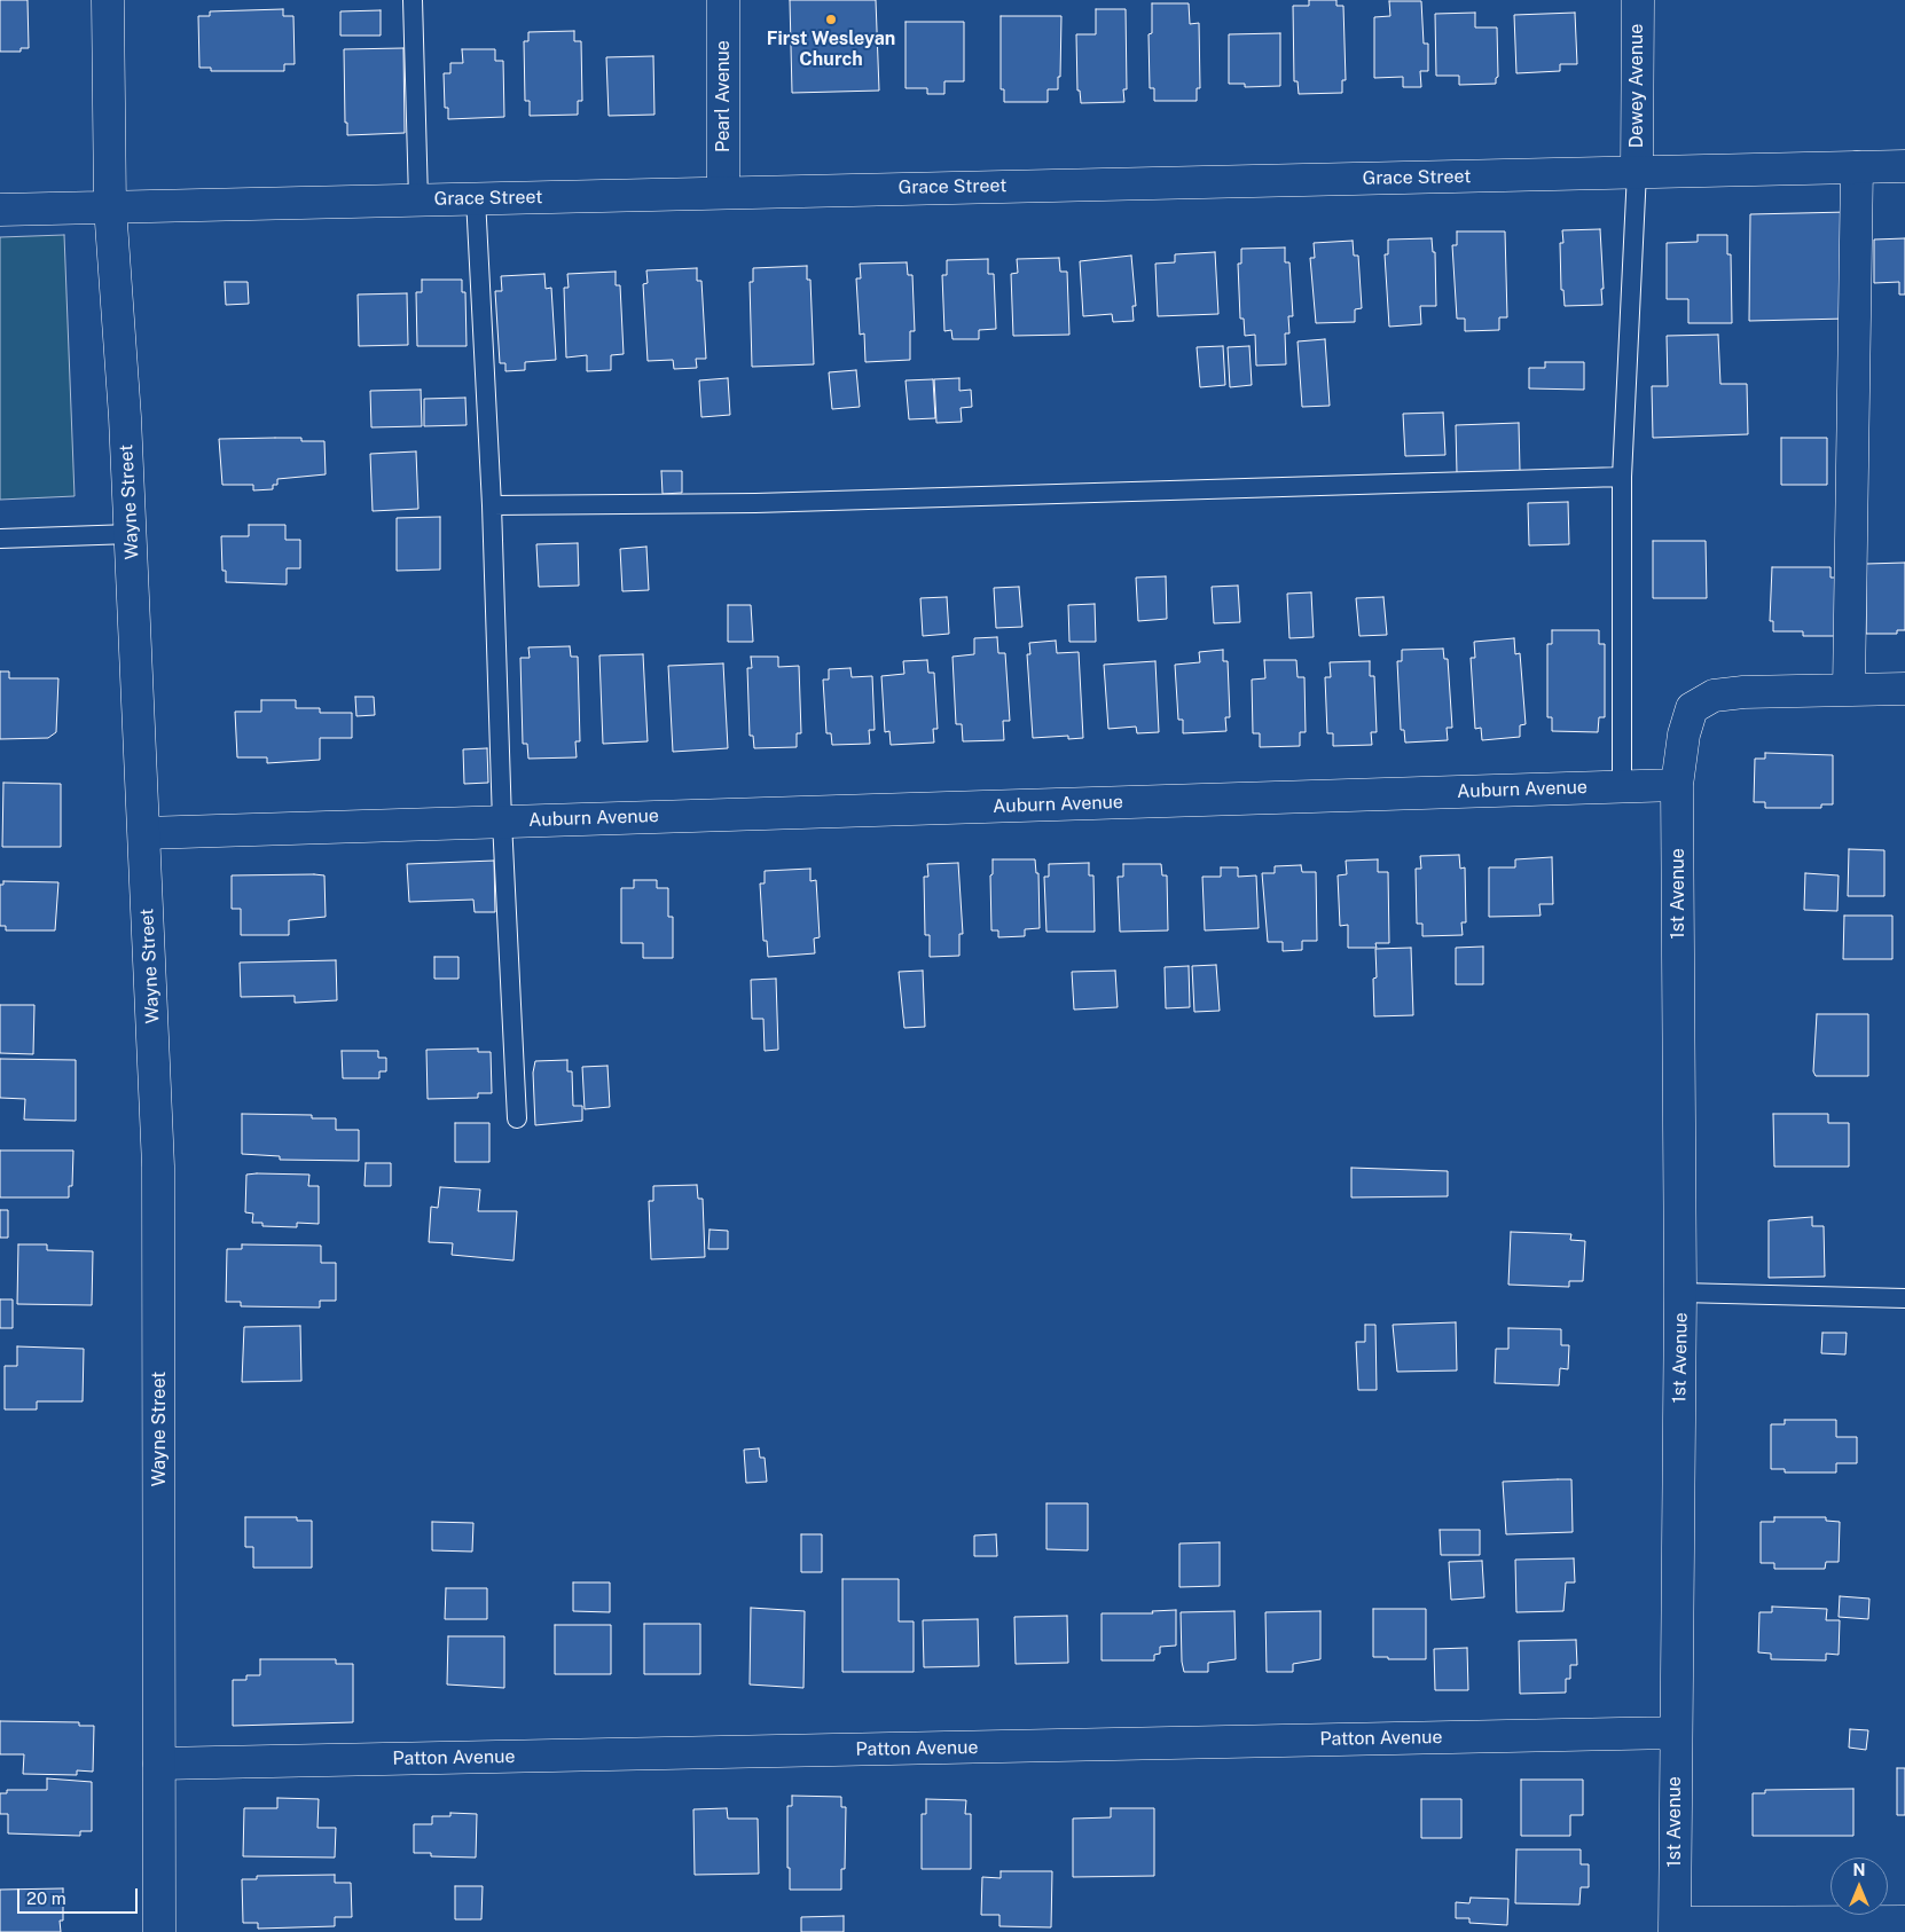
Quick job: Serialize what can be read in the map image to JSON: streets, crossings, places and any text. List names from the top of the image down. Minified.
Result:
{"streets":{"street":["Dewey Avenue","Pearl Avenue","Grace Street","Wayne Street","Auburn Avenue","1st Avenue","Patton Avenue"]},"crossings":[["Dewey Avenue","Grace Street"],["Pearl Avenue","Grace Street"],["Grace Street","Wayne Street"],["Wayne Street","Auburn Avenue"],["Wayne Street","Patton Avenue"],["Auburn Avenue","1st Avenue"],["1st Avenue","Patton Avenue"]],"places":["First Wesleyan Church"],"scale_bar":"20 m","north":"top"}
